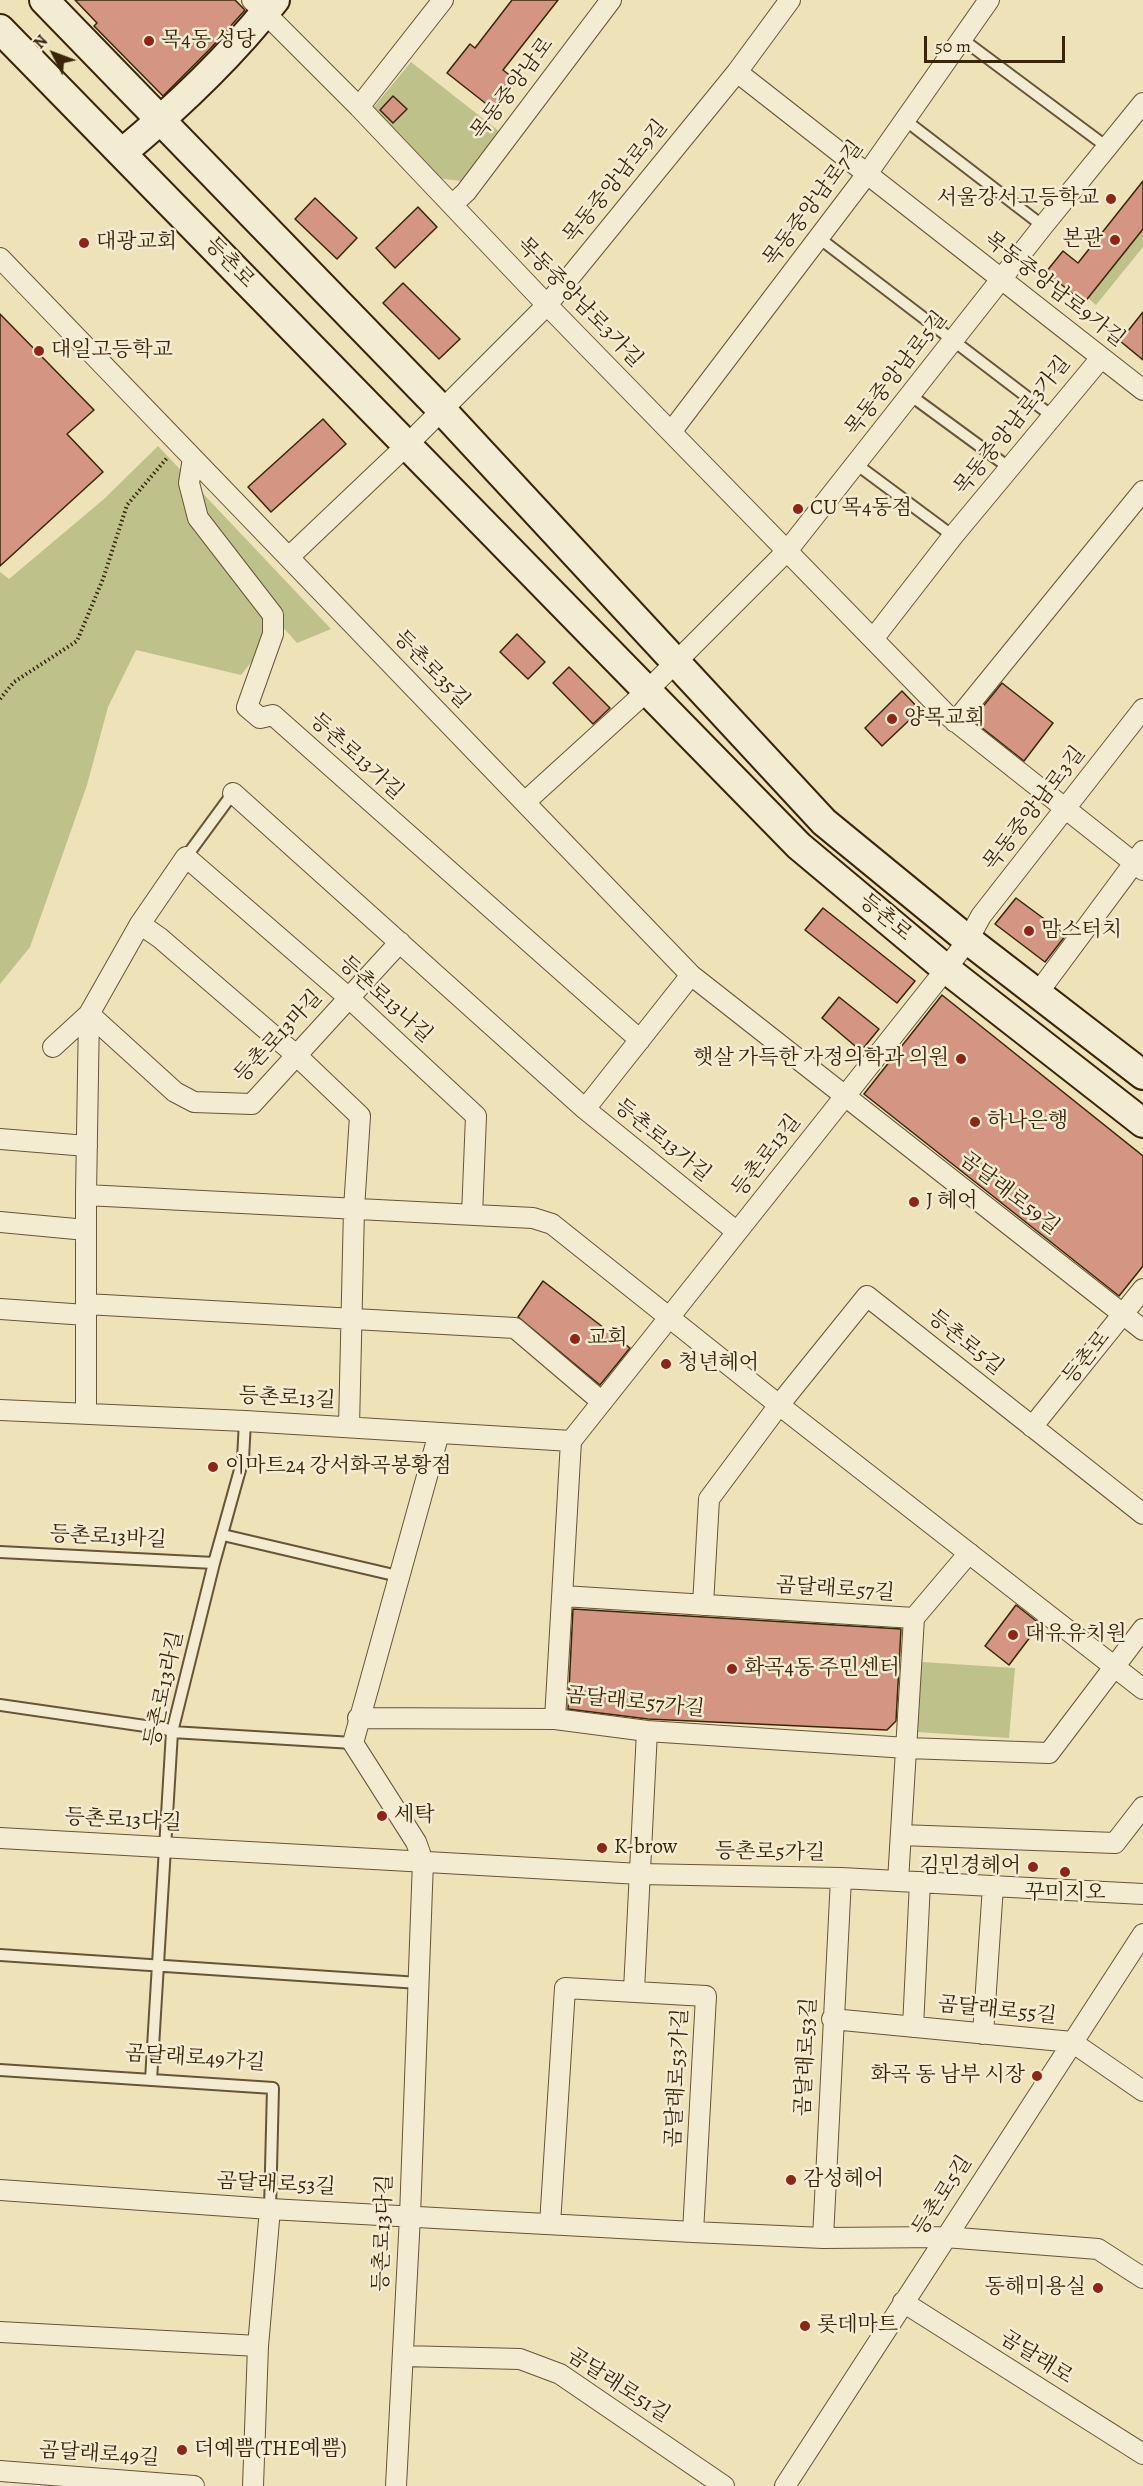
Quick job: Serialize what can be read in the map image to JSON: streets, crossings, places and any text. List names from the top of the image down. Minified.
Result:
{"streets":{"main road":["등촌로"],"street":["목동중앙남로","목동중앙남로9길","목동중앙남로7길","목동중앙남로9가길","목동중앙남로3가길","목동중앙남로5길","등촌로35길","등촌로13가길","목동중앙남로3길","등촌로13나길","등촌로13마길","등촌로13길","곰달래로59길","등촌로5길","곰달래로57길","곰달래로57가길","등촌로13다길","등촌로5가길","곰달래로55길","곰달래로53길","곰달래로49가길","곰달래로53가길","곰달래로","곰달래로51길","곰달래로49길"],"lane":["등촌로13바길","등촌로13라길"]},"crossings":[["목동중앙남로","목동중앙남로3가길"],["목동중앙남로9길","등촌로"],["목동중앙남로9길","목동중앙남로9가길"],["목동중앙남로9길","목동중앙남로3가길"],["목동중앙남로7길","목동중앙남로9가길"],["목동중앙남로7길","목동중앙남로3가길"],["등촌로","목동중앙남로5길"],["등촌로","목동중앙남로3길"],["등촌로","등촌로13길"],["등촌로","곰달래로59길"],["등촌로","등촌로5길"],["목동중앙남로9가길","목동중앙남로3가길"],["목동중앙남로9가길","목동중앙남로5길"],["목동중앙남로3가길","목동중앙남로5길"],["목동중앙남로3가길","목동중앙남로3길"],["등촌로35길","등촌로13가길"],["등촌로35길","등촌로13길"],["등촌로35길","곰달래로59길"],["등촌로13가길","등촌로13마길"],["등촌로13가길","등촌로13길"],["목동중앙남로3길","등촌로13길"],["등촌로13나길","등촌로13마길"],["등촌로13길","곰달래로59길"],["등촌로13길","등촌로13라길"],["등촌로5길","곰달래로55길"],["등촌로5길","곰달래로53길"],["등촌로5길","곰달래로"],["등촌로13바길","등촌로13라길"],["등촌로13라길","등촌로13다길"],["등촌로13라길","곰달래로49가길"],["등촌로13다길","등촌로5가길"],["등촌로13다길","곰달래로53길"],["등촌로13다길","곰달래로51길"],["등촌로5가길","곰달래로53길"],["곰달래로55길","곰달래로53길"],["곰달래로53길","곰달래로49가길"],["곰달래로53길","곰달래로53가길"]],"places":["목4동 성당","서울강서고등학교","본관","대광교회","대일고등학교","CU 목4동점","양목교회","맘스터치","햇살 가득한 가정의학과 의원","하나은행","J 헤어","교회","청년헤어","이마트24 강서화곡봉황점","대유유치원","화곡4동 주민센터","세탁","K-brow","김민경헤어","꾸미지오","화곡 동 남부 시장","감성헤어","동해미용실","롯데마트","더예쁨(THE예쁨)"],"scale_bar":"50 m","north":"top left"}
